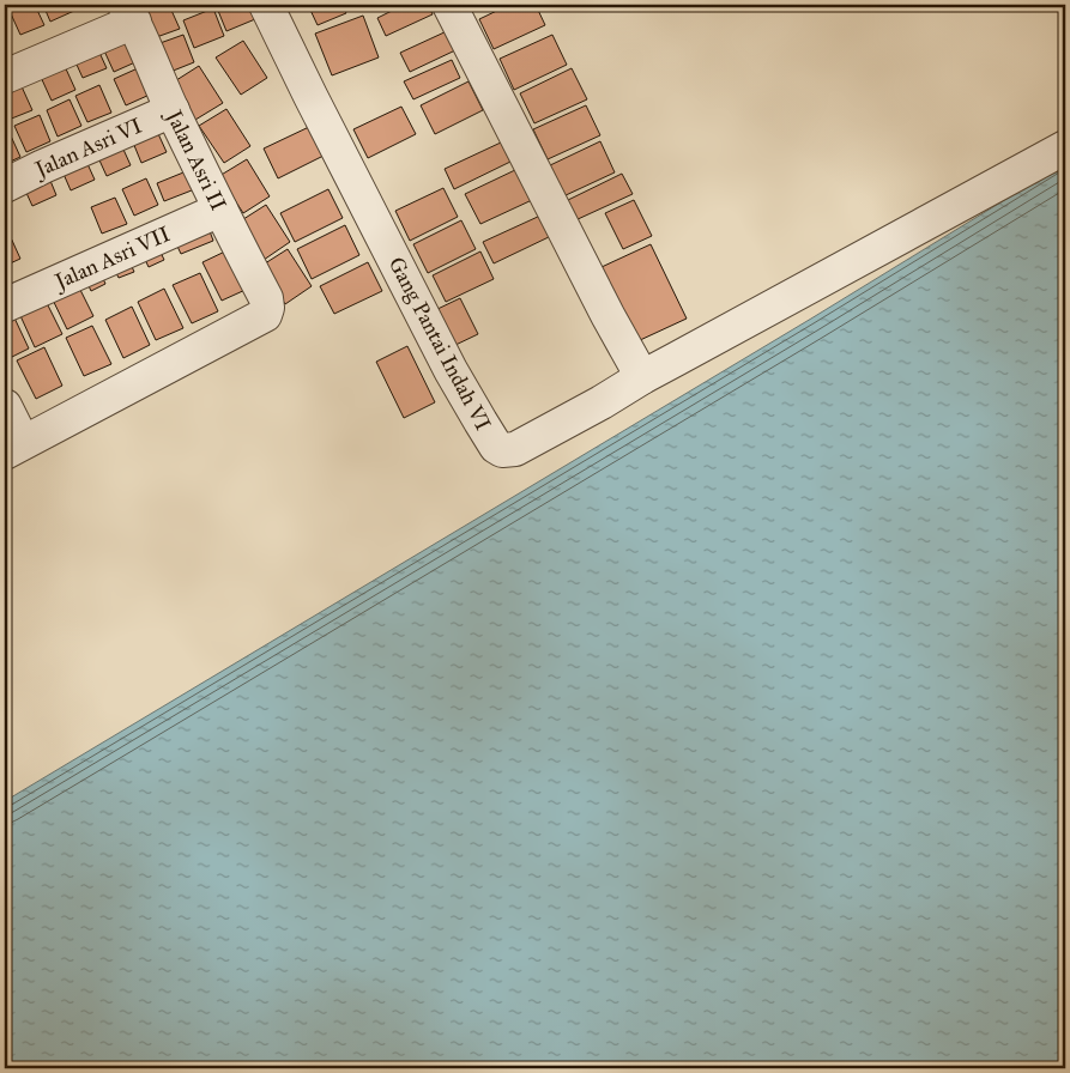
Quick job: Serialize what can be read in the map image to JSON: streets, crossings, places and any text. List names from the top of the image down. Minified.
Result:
{"streets":{"street":["Jalan Asri VI","Jalan Asri II","Jalan Asri VII","Gang Pantai Indah VI"]},"crossings":[["Jalan Asri VI","Jalan Asri II"],["Jalan Asri II","Jalan Asri VII"]]}
